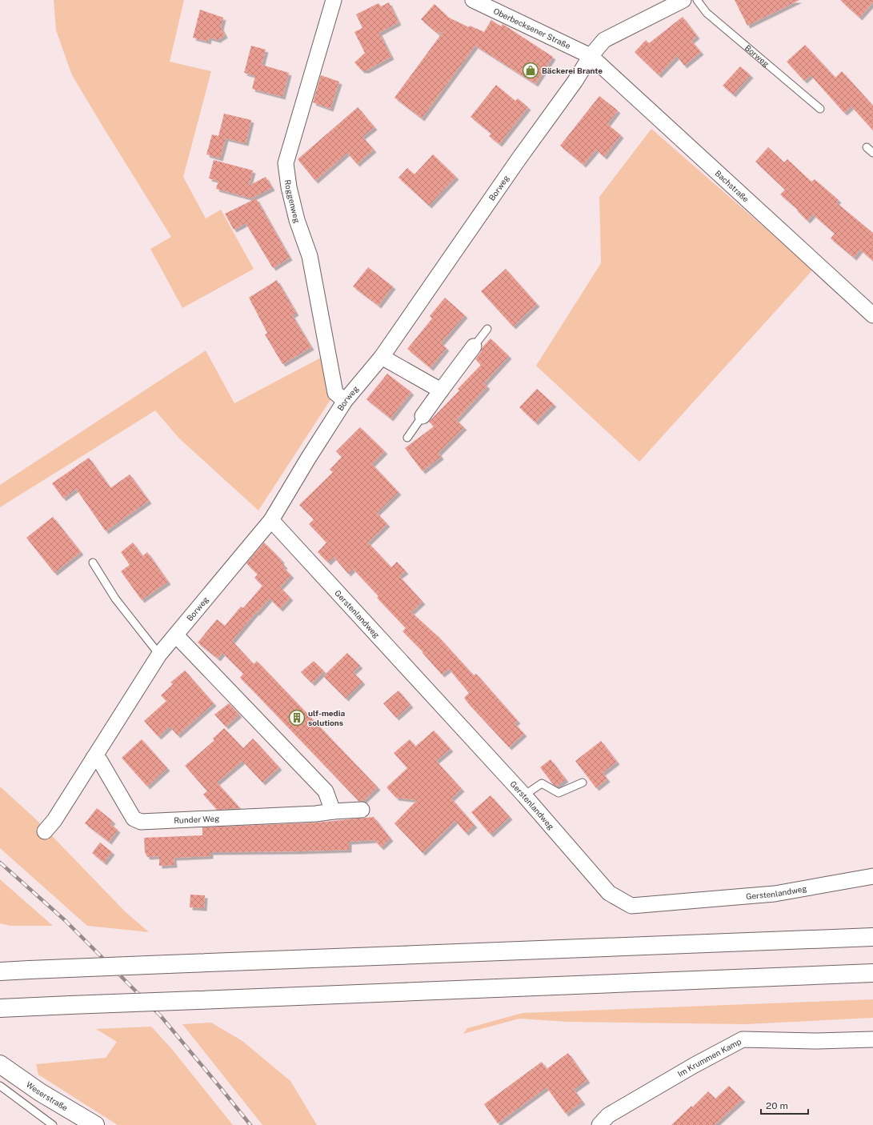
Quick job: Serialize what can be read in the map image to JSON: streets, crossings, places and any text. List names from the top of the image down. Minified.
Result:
{"streets":{"main road":["Weserstraße"],"street":["Oberbecksener Straße","Borweg","Bachstraße","Roggenweg","Gerstenlandweg","Runder Weg","Im Krummen Kamp"]},"crossings":[["Oberbecksener Straße","Borweg"],["Oberbecksener Straße","Bachstraße"],["Borweg","Bachstraße"],["Borweg","Roggenweg"],["Borweg","Gerstenlandweg"],["Borweg","Runder Weg"]],"places":{"shop":["Bäckerei Brante"],"building":["ulf-media solutions"]},"scale_bar":"20 m"}
